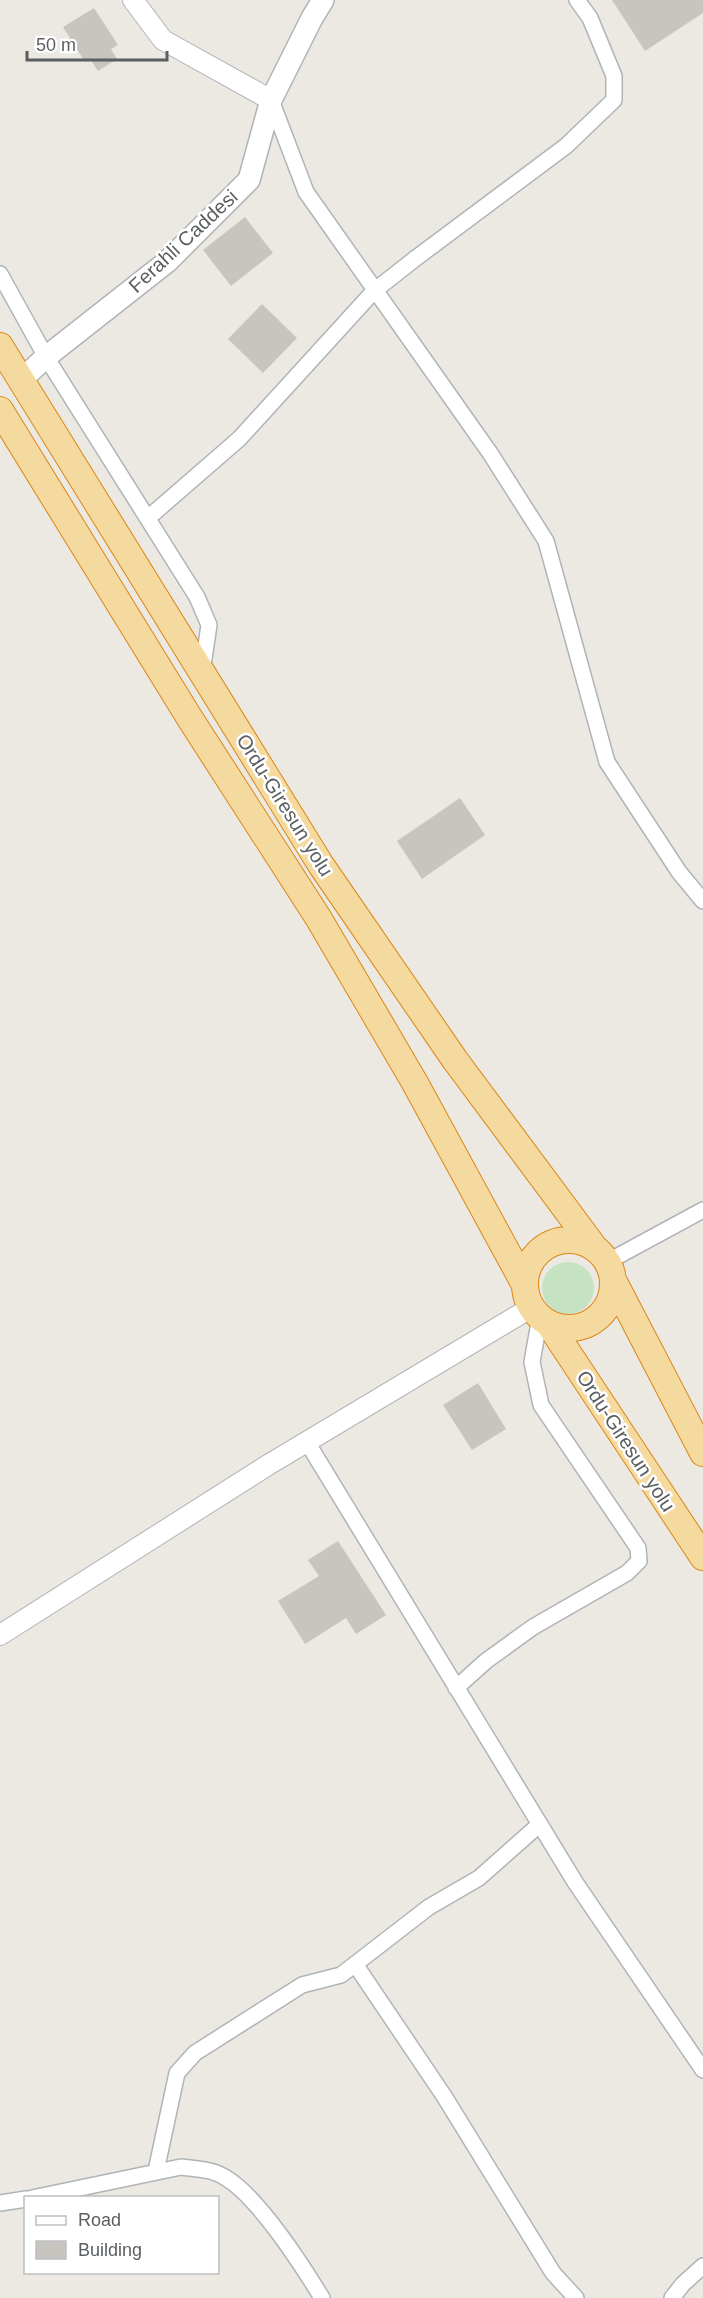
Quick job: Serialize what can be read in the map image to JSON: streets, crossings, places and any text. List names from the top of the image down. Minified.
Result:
{"streets":{"highway":["Ordu-Giresun yolu"],"main road":["Ferahli Caddesi"]},"crossings":[["Ferahli Caddesi","Ordu-Giresun yolu"]],"legend":["Road","Building"],"scale_bar":"50 m"}
